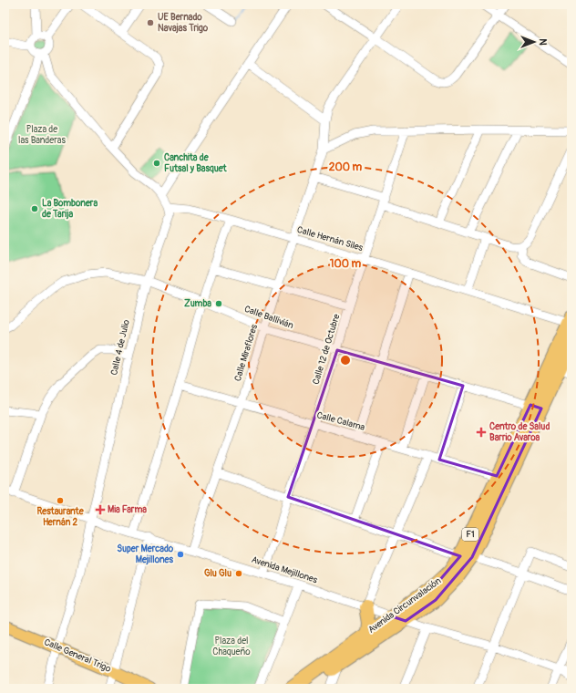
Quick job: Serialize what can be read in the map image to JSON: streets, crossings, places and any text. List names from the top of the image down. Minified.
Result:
{"streets":{"highway":["F1","Avenida Circunvalación"],"main road":["Calle General Trigo"],"street":["Calle Hernán Siles","Calle Ballivián","Calle 4 de Julio","Calle 12 de Octubre","Calle Miraflores","Calle Calama","Avenida Mejillones"]},"crossings":[["Calle Hernán Siles","Calle 4 de Julio"],["Calle Hernán Siles","Calle 12 de Octubre"],["Calle Hernán Siles","Calle Miraflores"],["Calle Hernán Siles","Avenida Circunvalación"],["Calle Ballivián","Calle 4 de Julio"],["Calle Ballivián","Calle 12 de Octubre"],["Calle Ballivián","Calle Miraflores"],["Calle Ballivián","Avenida Circunvalación"],["Calle 4 de Julio","Avenida Mejillones"],["Calle 4 de Julio","Calle General Trigo"],["Calle 12 de Octubre","Calle Calama"],["Calle 12 de Octubre","Avenida Mejillones"],["Calle Miraflores","Calle Calama"],["Calle Miraflores","Avenida Mejillones"],["Calle Calama","Avenida Circunvalación"],["Avenida Mejillones","Avenida Circunvalación"]],"parks":["Plaza de las Banderas","Plaza del Chaqueño"],"places":{"other":["UE Bernado Navajas Trigo","Canchita de Futsal y Basquet","La Bombonera de Tarija","Zumba","Restaurante Hernán 2","Super Mercado Mejillones","Glu Glu"],"health":["Centro de Salud Barrio Avaroa","Mia Farma"]},"north":"right","rings":["200 m","100 m"]}
